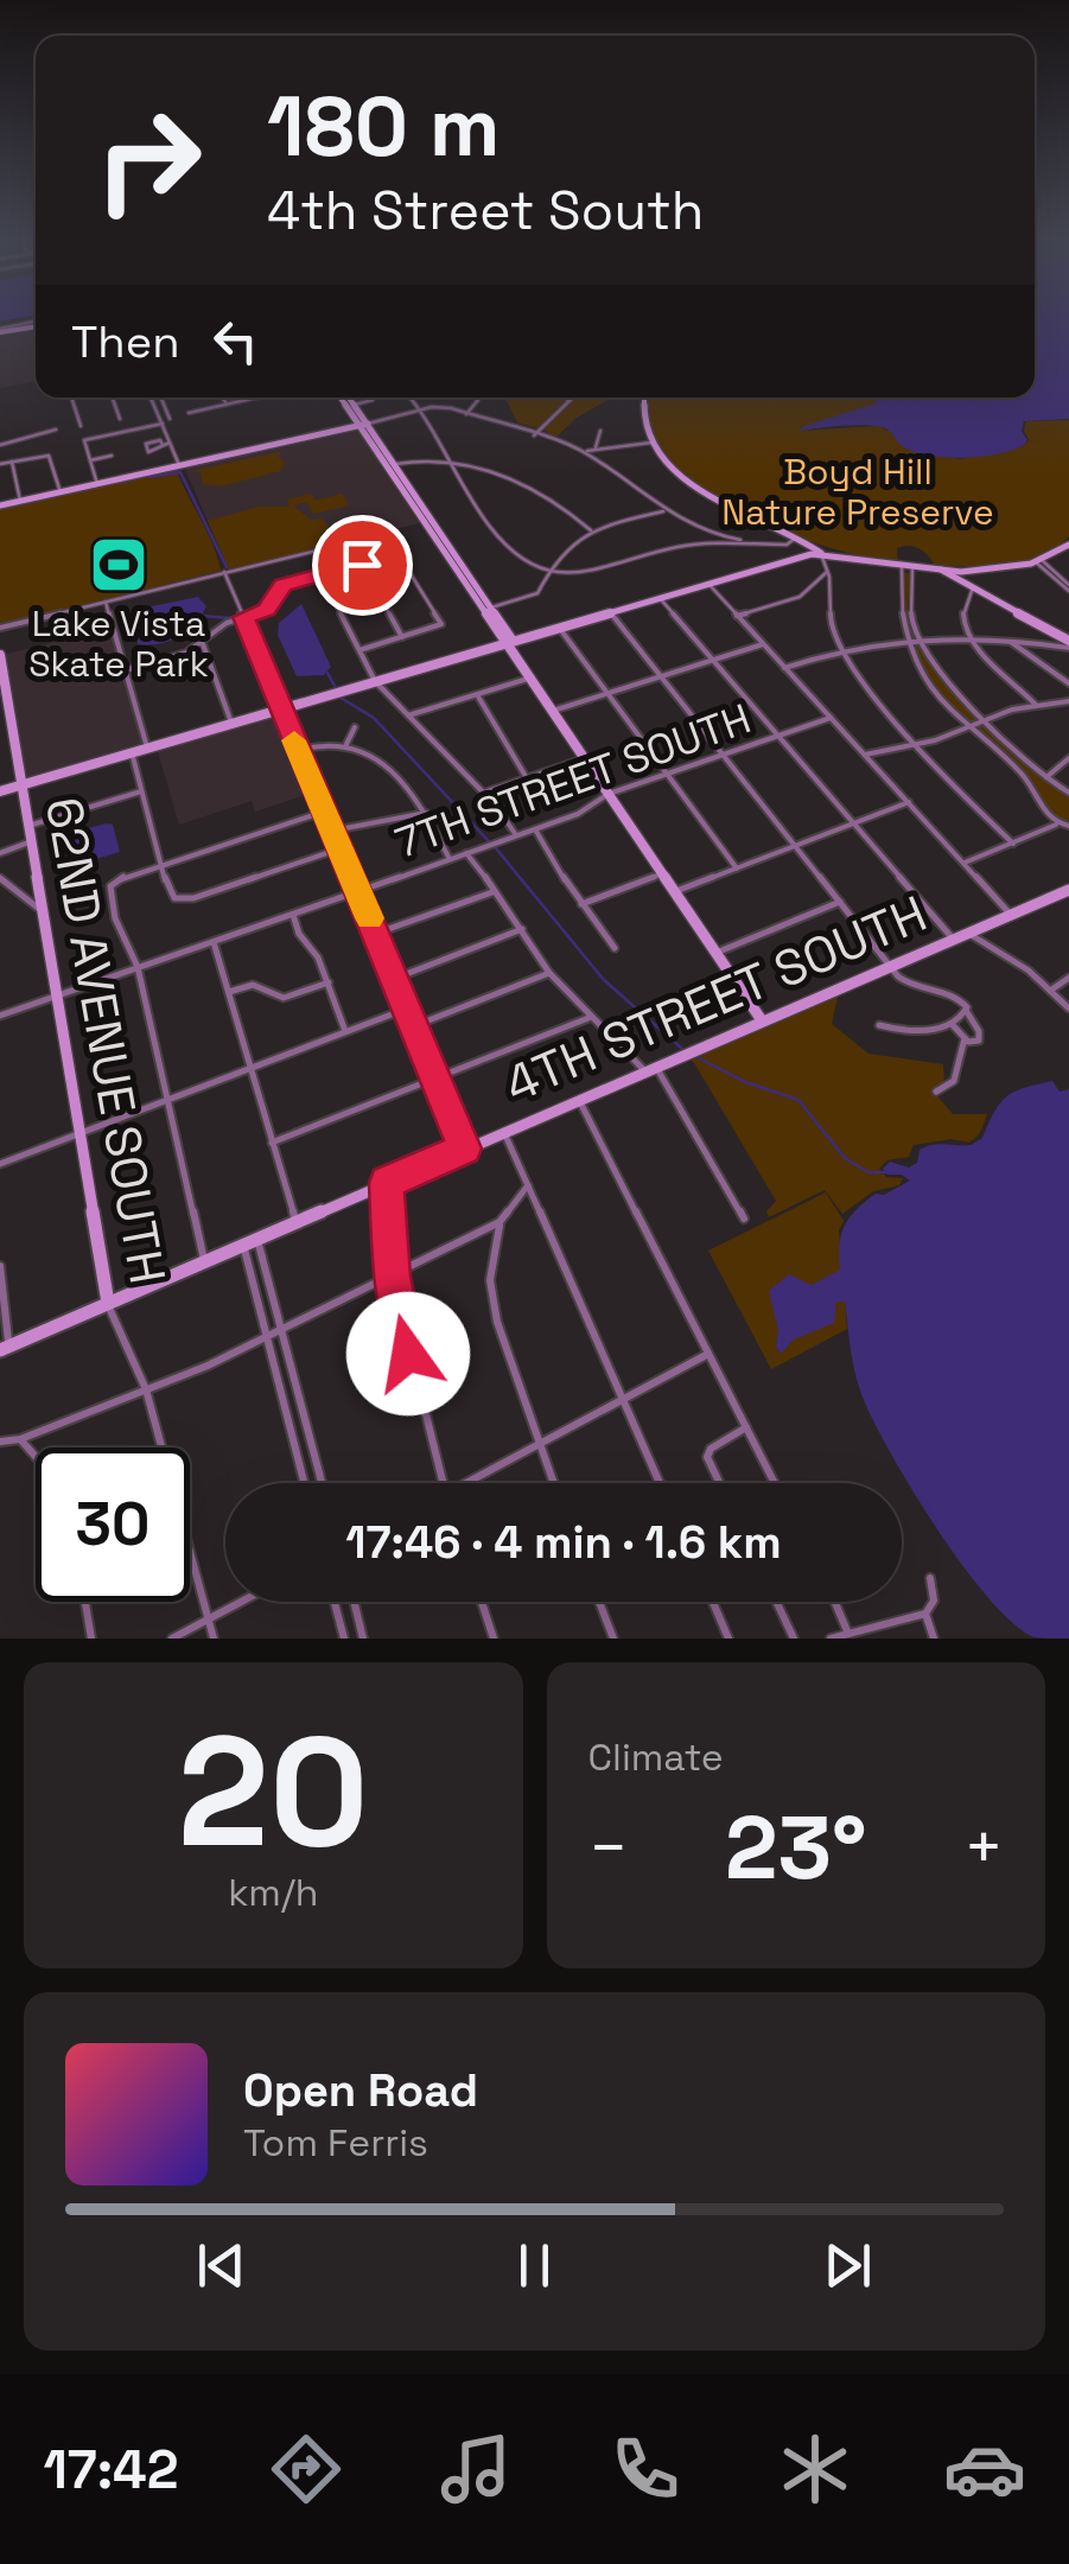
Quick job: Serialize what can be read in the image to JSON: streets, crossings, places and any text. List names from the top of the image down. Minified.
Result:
{"streets":{"street":["7TH STREET SOUTH","4TH STREET SOUTH","62ND AVENUE SOUTH"]},"crossings":[["7TH STREET SOUTH","62ND AVENUE SOUTH"],["4TH STREET SOUTH","62ND AVENUE SOUTH"]],"parks":["Boyd Hill Nature Preserve"],"places":{"sports":["Lake Vista Skate Park"]},"page":{"turn":["180 m","4th Street South"],"then":"Then","limit":"30","trip":"17:46 · 4 min · 1.6 km","tile":[["20","km/h"],"Climate"],"heat":["−","23°","+"],"song":["Open Road","Tom Ferris"],"tabs":"17:42"}}
